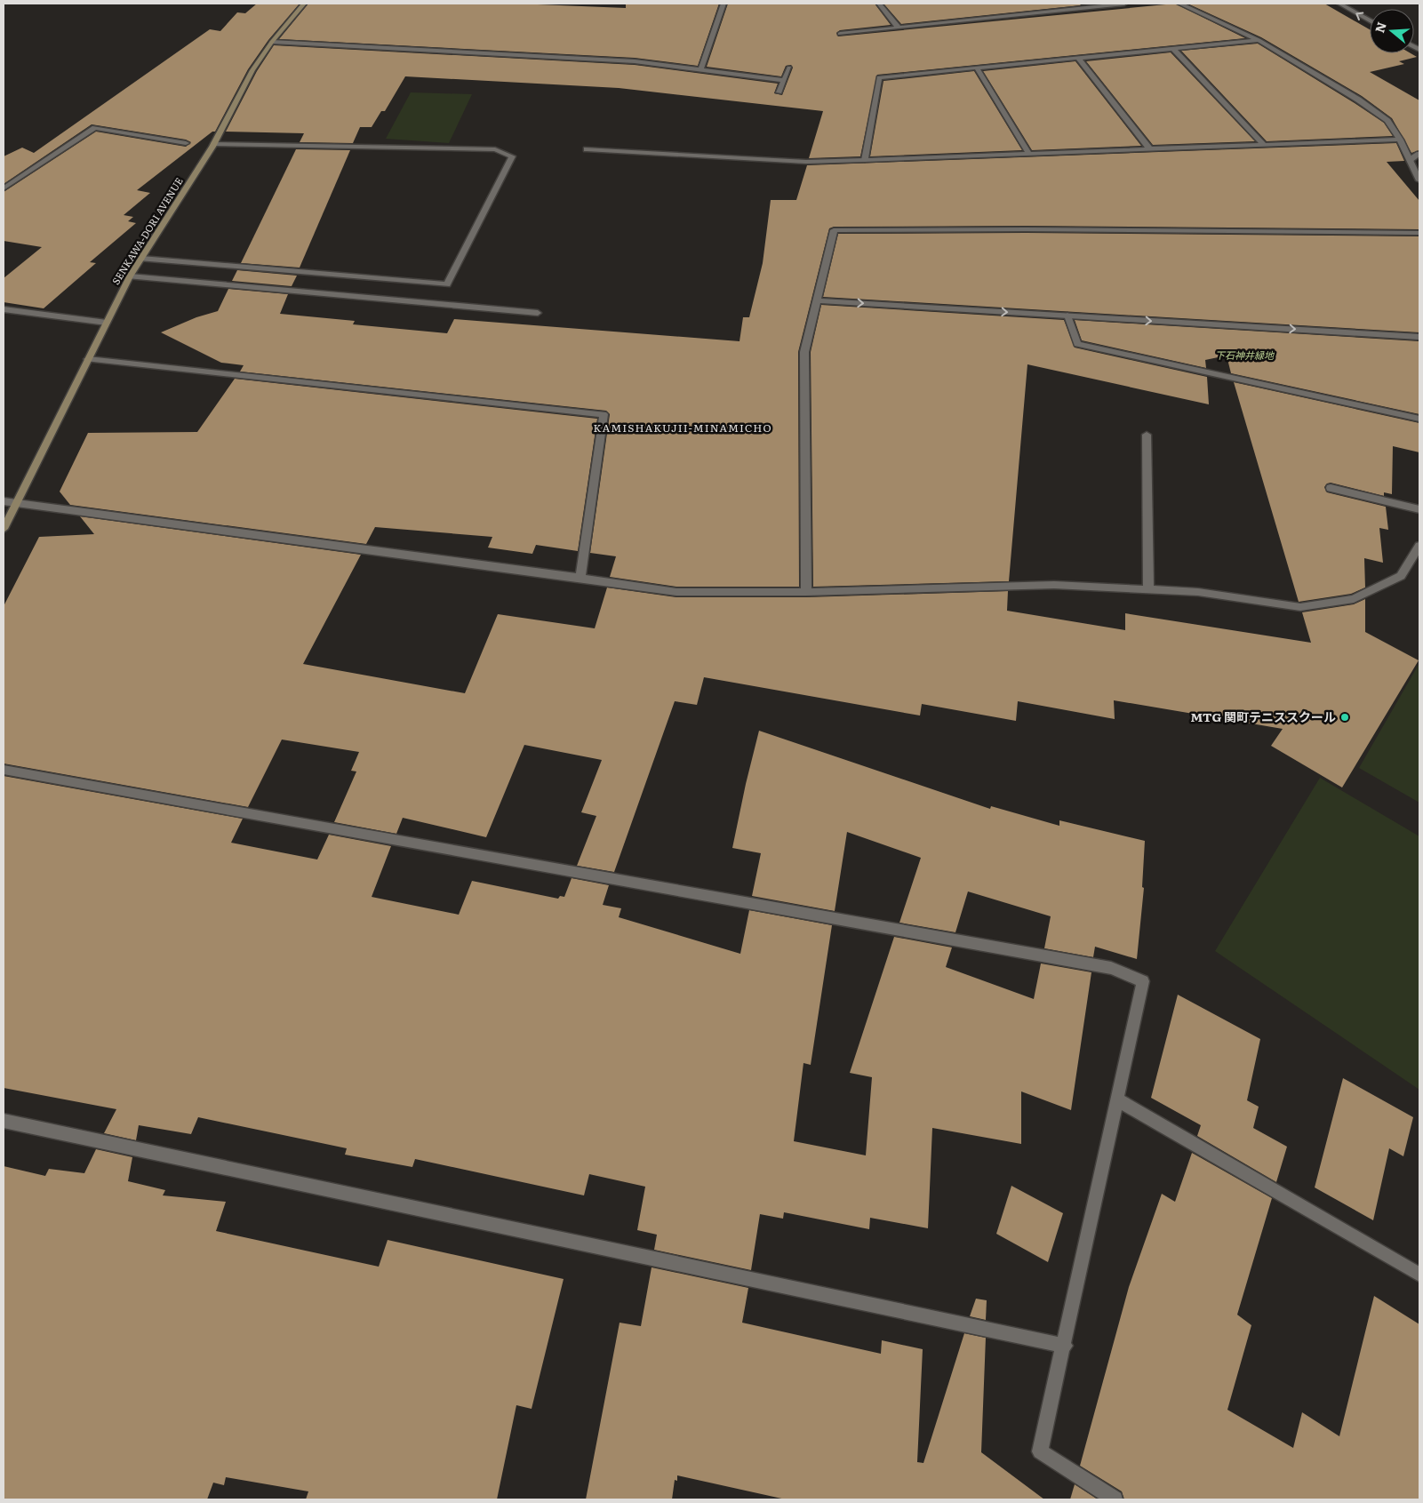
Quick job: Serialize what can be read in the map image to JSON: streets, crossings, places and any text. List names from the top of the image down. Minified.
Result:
{"streets":{"main road":["SENKAWA-DORI AVENUE"]},"districts":["KAMISHAKUJII-MINAMICHO"],"parks":["下石神井緑地"],"places":["MTG 関町テニススクール"],"north":"left"}
